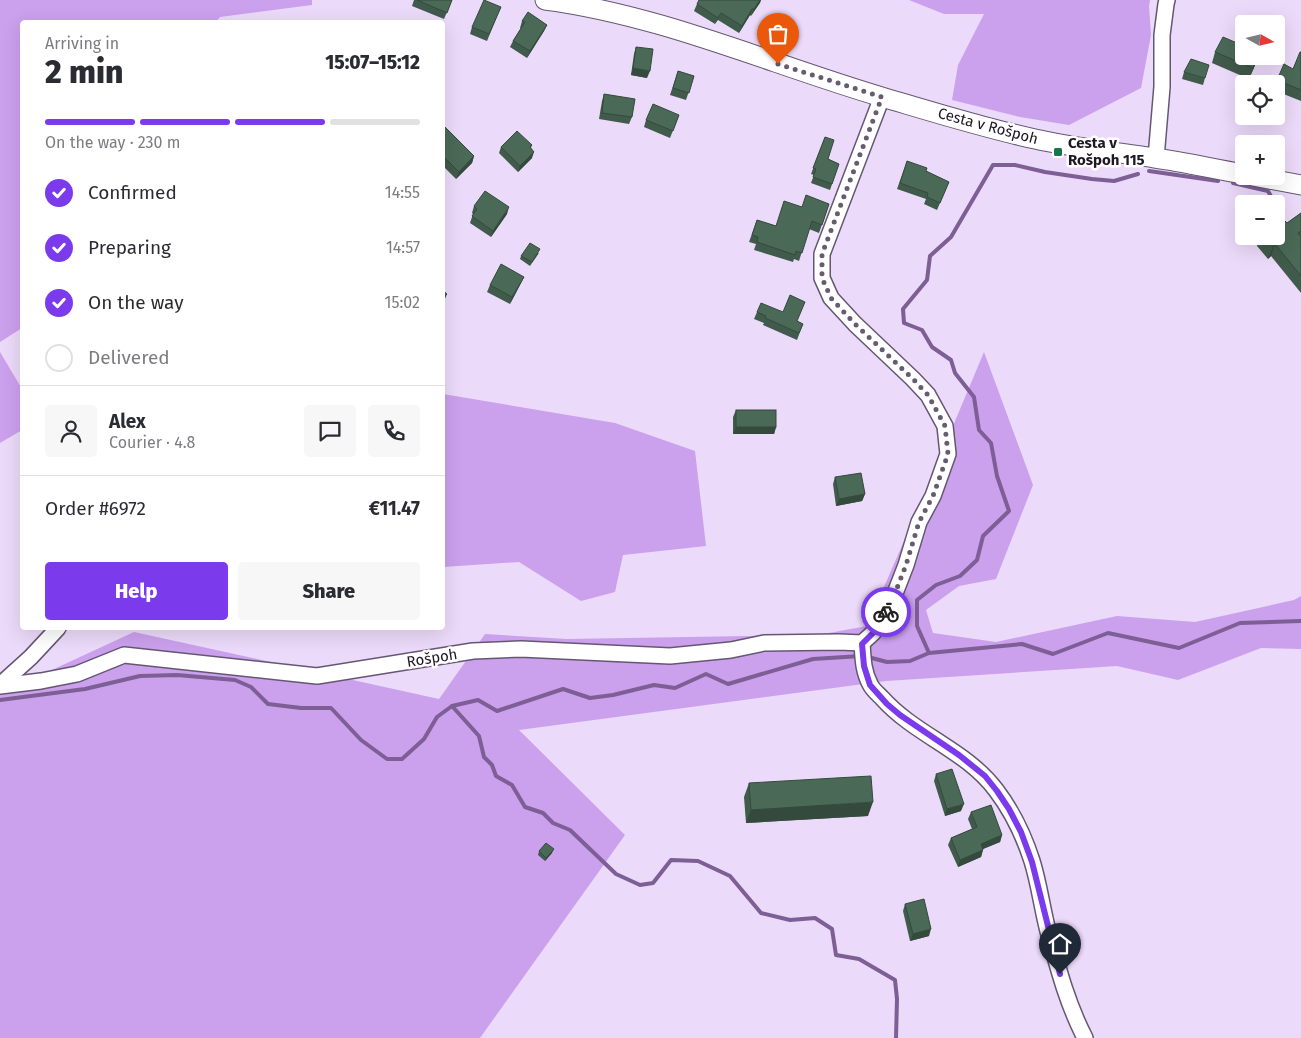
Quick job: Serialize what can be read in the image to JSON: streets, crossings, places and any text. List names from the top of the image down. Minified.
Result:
{"streets":{"street":["Cesta v Rošpoh","Rošpoh"]},"places":{"transit":["Cesta v Rošpoh 115"]},"north":"right","page":{"map_buttons":["+","−"],"heading":["2 min","Arriving in","15:07–15:12"],"panel":["Alex","Courier · 4.8","Order #6972","€11.47"],"bar":"On the way · 230 m","list":[["Confirmed","14:55"],["Preparing","14:57"],["On the way","15:02"],"Delivered"],"buttons":["Help","Share"]}}
